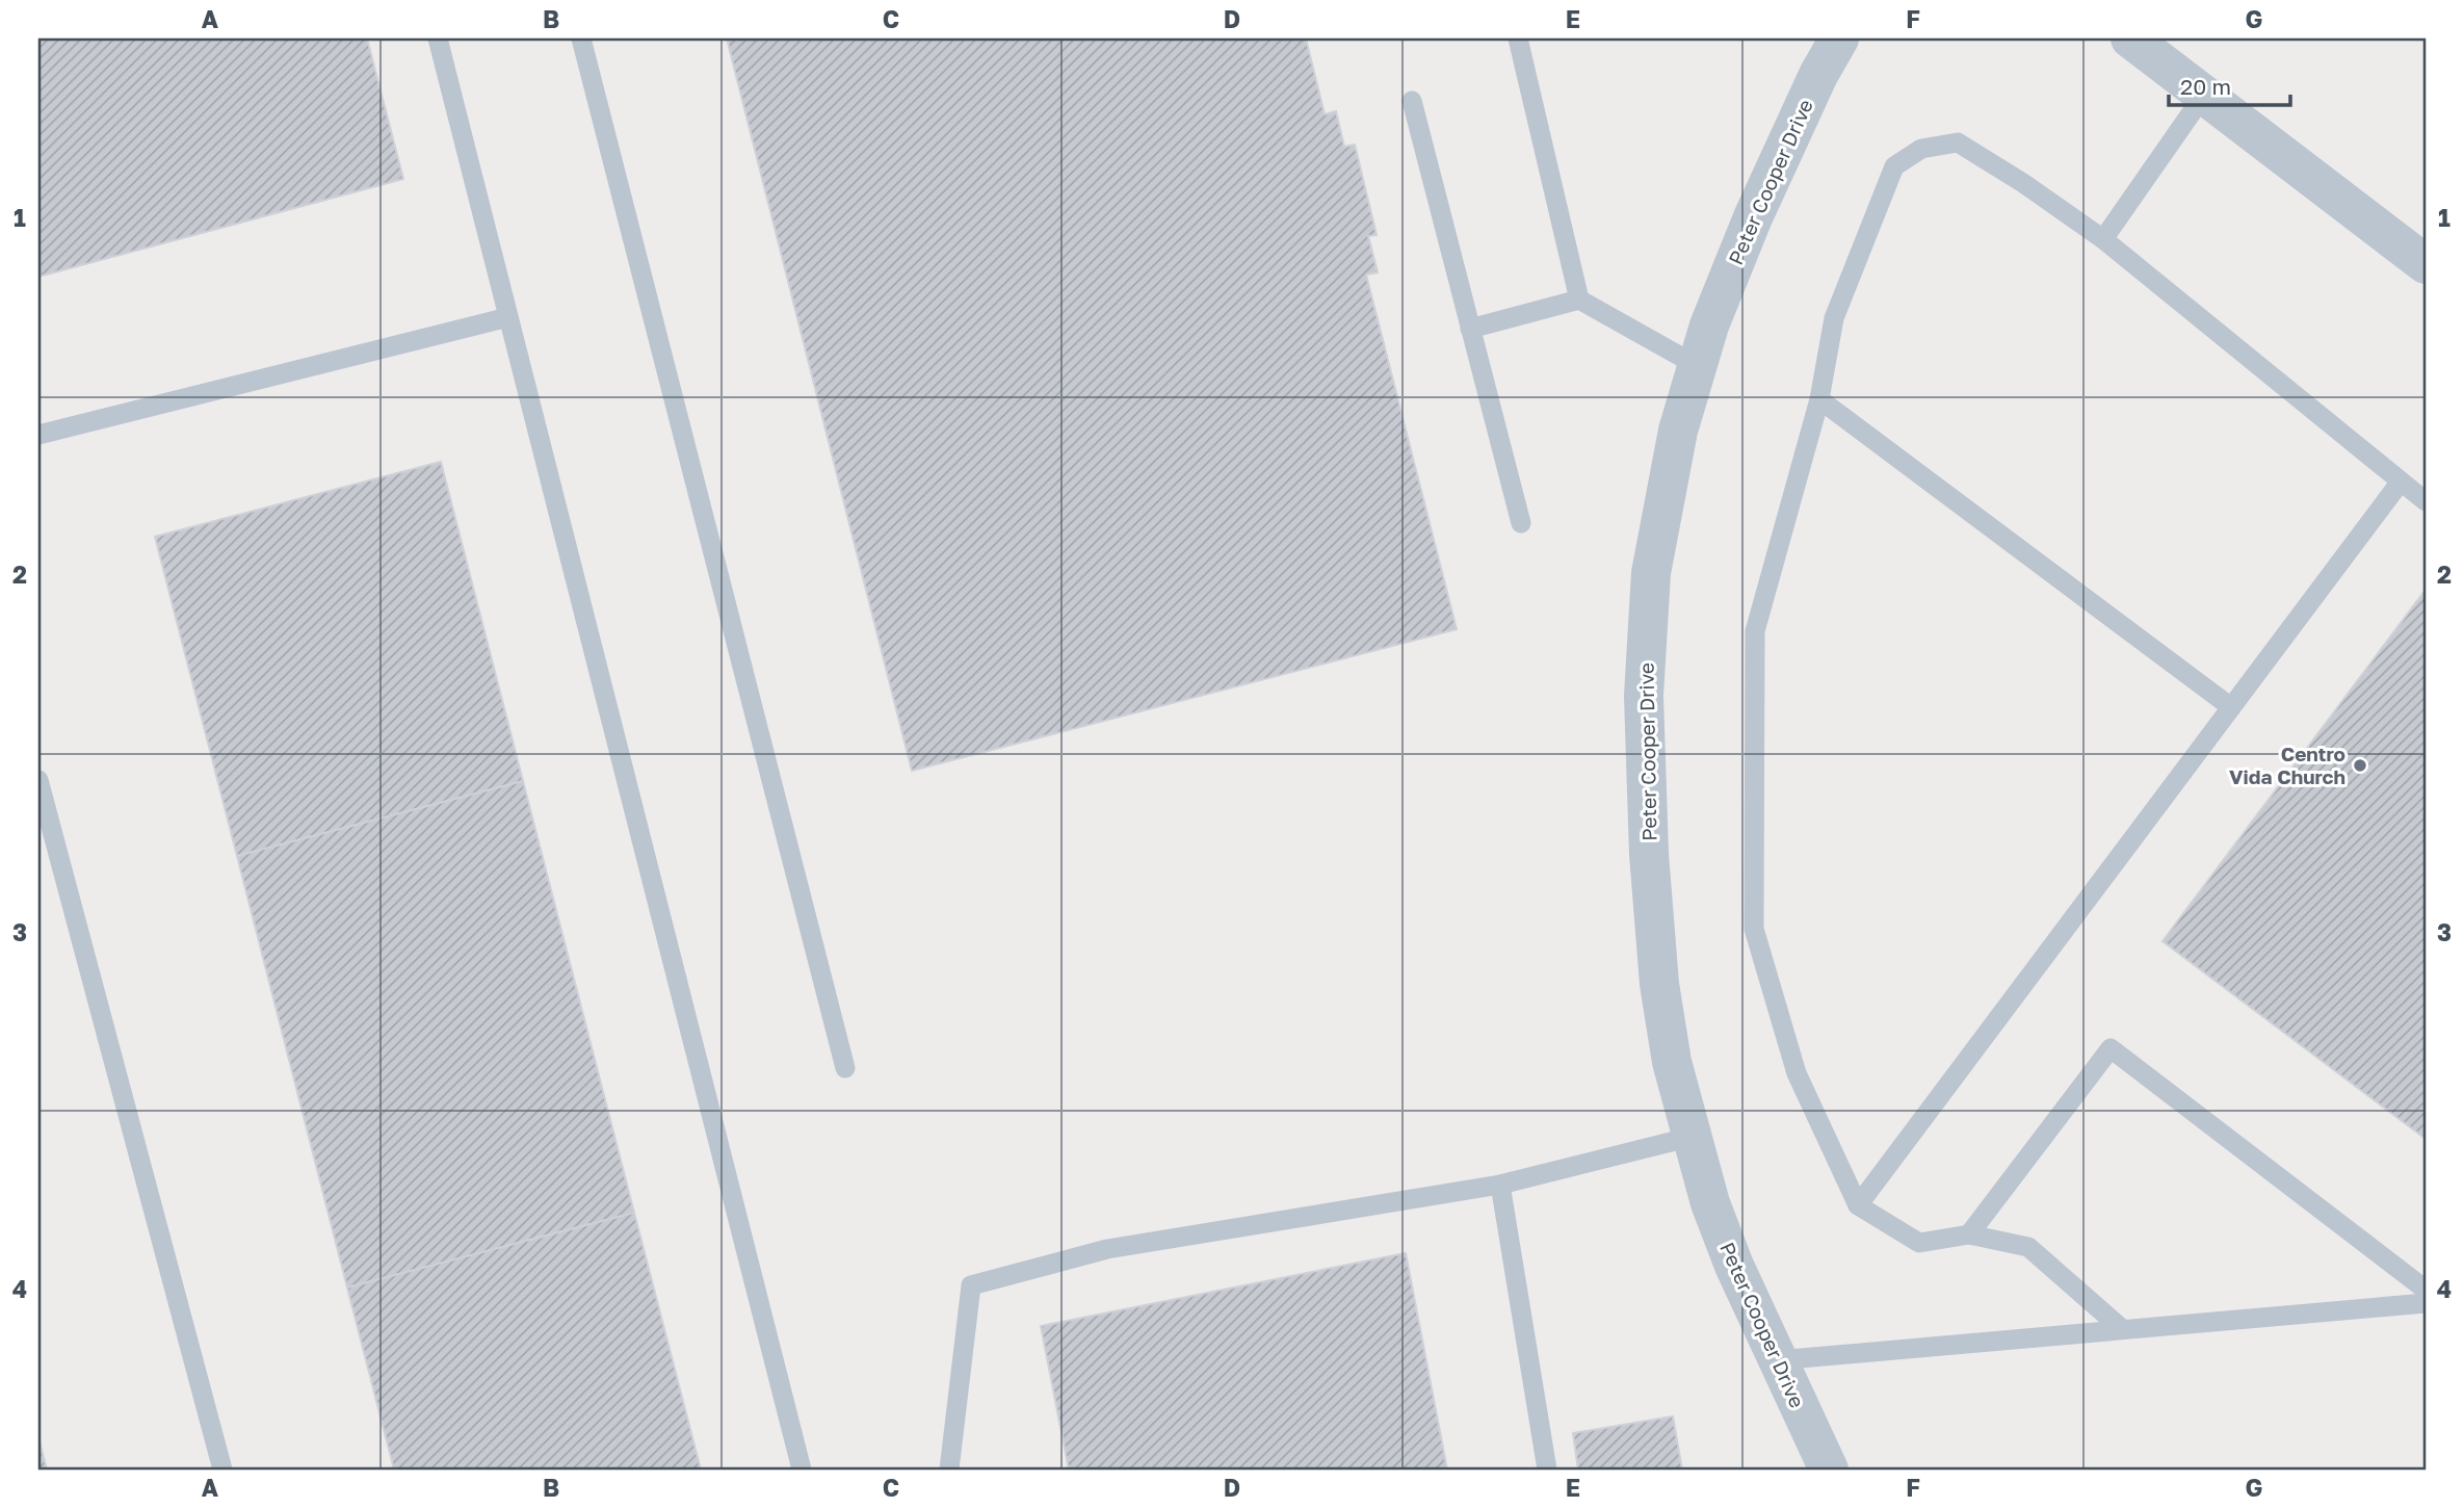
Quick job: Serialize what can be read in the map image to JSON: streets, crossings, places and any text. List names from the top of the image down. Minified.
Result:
{"streets":{"street":["Peter Cooper Drive"]},"places":["Centro Vida Church"],"scale_bar":"20 m","grid":{"columns":["A","B","C","D","E","F","G"],"rows":["1","2","3","4"]}}
